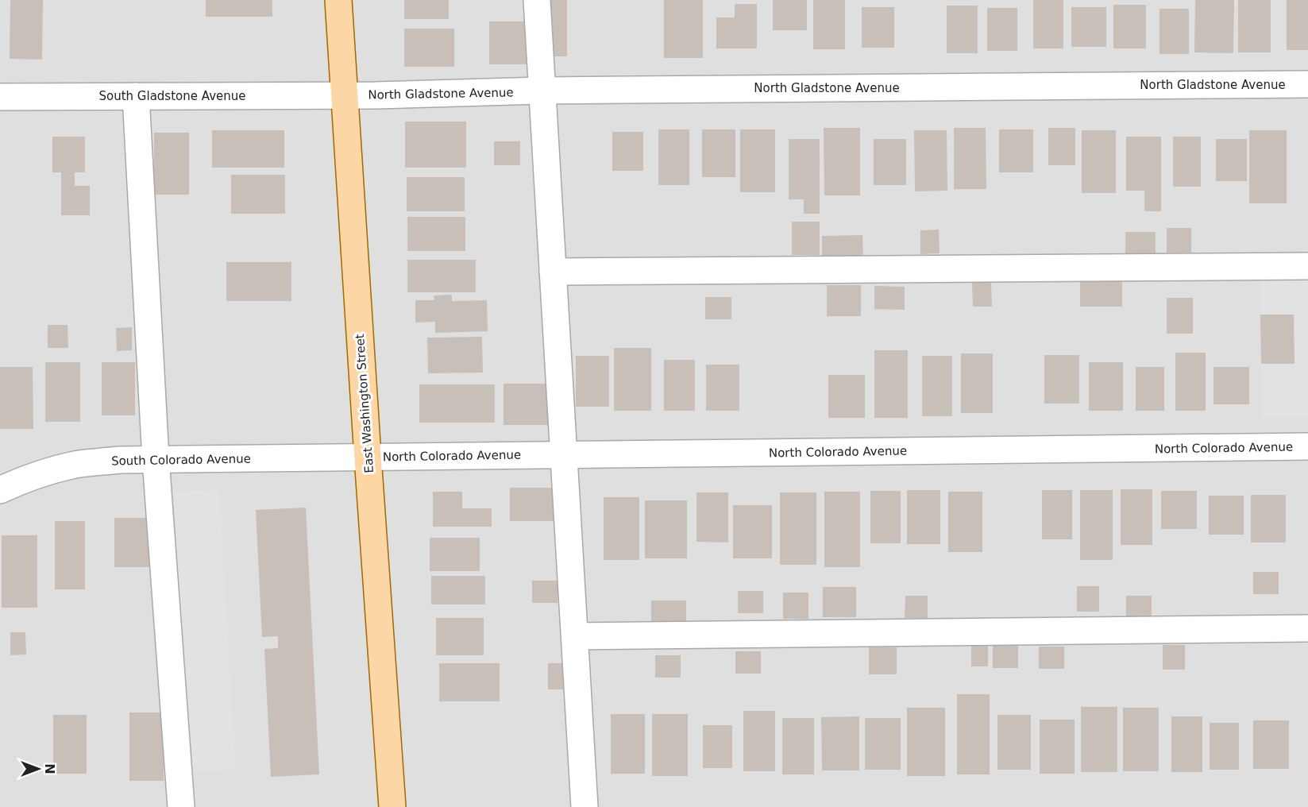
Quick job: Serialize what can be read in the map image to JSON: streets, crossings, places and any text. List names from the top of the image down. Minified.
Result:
{"streets":{"main road":["East Washington Street"],"street":["North Gladstone Avenue","South Gladstone Avenue","North Colorado Avenue","South Colorado Avenue"]},"crossings":[["North Gladstone Avenue","South Gladstone Avenue"],["North Gladstone Avenue","East Washington Street"],["South Gladstone Avenue","East Washington Street"],["East Washington Street","North Colorado Avenue"],["East Washington Street","South Colorado Avenue"],["North Colorado Avenue","South Colorado Avenue"]],"north":"right"}
